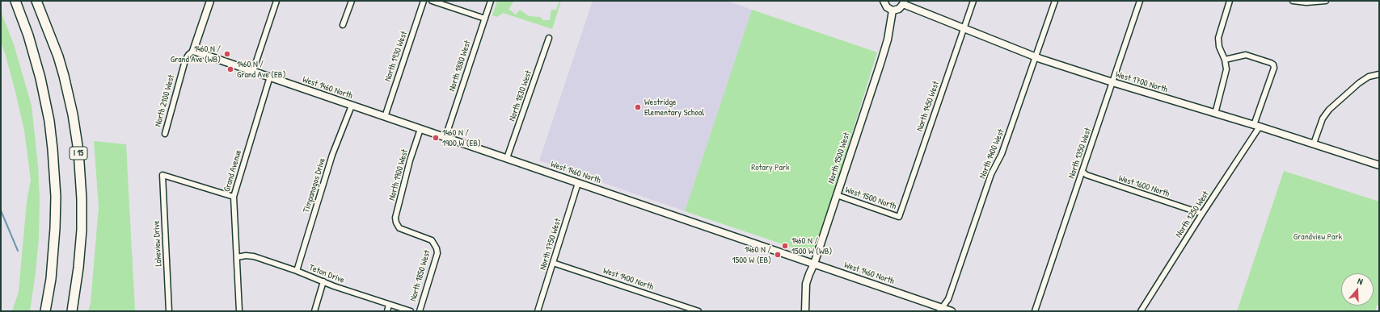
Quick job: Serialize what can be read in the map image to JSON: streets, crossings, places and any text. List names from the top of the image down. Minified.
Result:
{"streets":{"highway":["I 15"],"street":["North 1930 West","North 1880 West","West 1700 North","West 1460 North","North 1830 West","North 2100 West","North 1450 West","North 1350 West","North 1400 West","North 1500 West","Grand Avenue","North 1900 West","Timpanogos Drive","West 1600 North","West 1500 North","North 1250 West","Lakeview Drive","North 1750 West","Teton Drive","North 1850 West","West 1400 North"]},"crossings":[["North 1930 West","West 1460 North"],["North 1880 West","West 1460 North"],["West 1700 North","North 1450 West"],["West 1700 North","North 1350 West"],["West 1700 North","North 1400 West"],["West 1700 North","North 1250 West"],["West 1460 North","North 1830 West"],["West 1460 North","North 2100 West"],["West 1460 North","North 1400 West"],["West 1460 North","North 1500 West"],["West 1460 North","Grand Avenue"],["West 1460 North","North 1900 West"],["West 1460 North","Timpanogos Drive"],["West 1460 North","North 1750 West"],["North 1450 West","West 1500 North"],["North 1350 West","West 1600 North"],["North 1500 West","West 1500 North"],["Grand Avenue","Lakeview Drive"],["Grand Avenue","Teton Drive"],["North 1900 West","North 1850 West"],["Timpanogos Drive","Teton Drive"],["West 1600 North","North 1250 West"],["North 1750 West","West 1400 North"]],"parks":["Rotary Park","Grandview Park"],"places":["1460 N / Grand Ave (WB)","1460 N / Grand Ave (EB)","Westridge Elementary School","1460 N / 1900 W (EB)","1460 N / 1500 W (WB)","1460 N / 1500 W (EB)"],"north":"top"}
